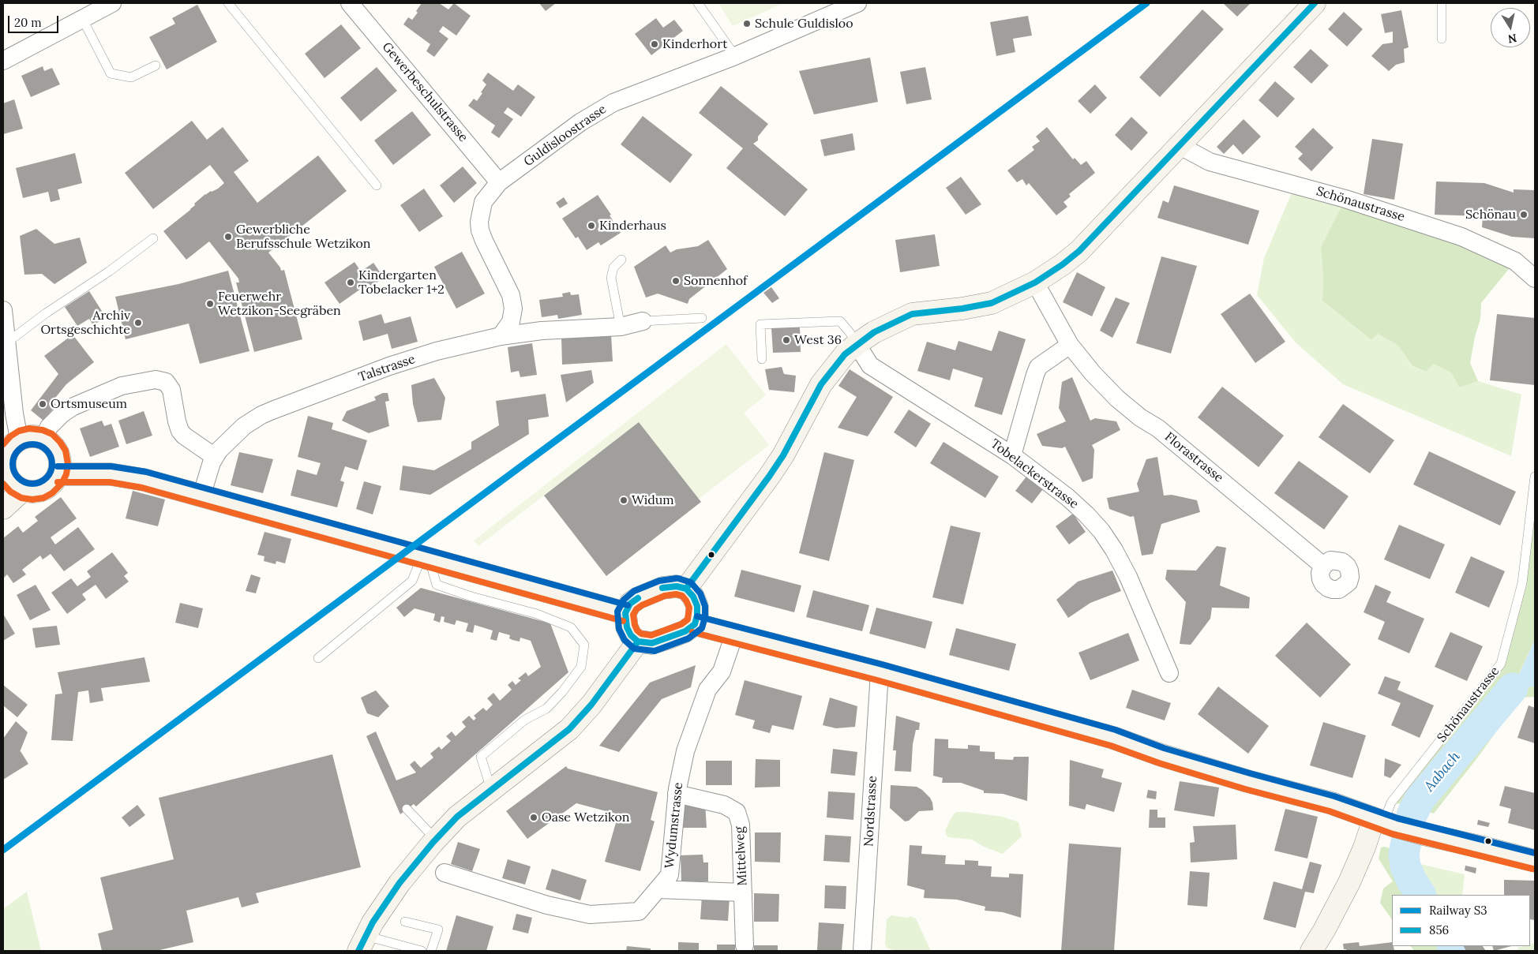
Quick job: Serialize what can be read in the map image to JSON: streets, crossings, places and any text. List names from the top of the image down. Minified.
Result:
{"streets":{"street":["Gewerbeschulstrasse","Guldisloostrasse","Schönaustrasse","Talstrasse","Florastrasse","Tobelackerstrasse","Nordstrasse","Wydumstrasse","Mittelweg"]},"crossings":[["Gewerbeschulstrasse","Guldisloostrasse"],["Guldisloostrasse","Talstrasse"],["Wydumstrasse","Mittelweg"]],"water":["Aabach"],"places":["Schule Guldisloo","Kinderhort","Schönau","Kinderhaus","Gewerbliche Berufsschule Wetzikon","Sonnenhof","Kindergarten Tobelacker 1+2","Feuerwehr Wetzikon-Seegräben","Archiv Ortsgeschichte","West 36","Ortsmuseum","Widum","Oase Wetzikon"],"lines":["rail line S3","transit line 856"],"legend":["Railway S3","856"],"scale_bar":"20 m","north":"bottom"}
